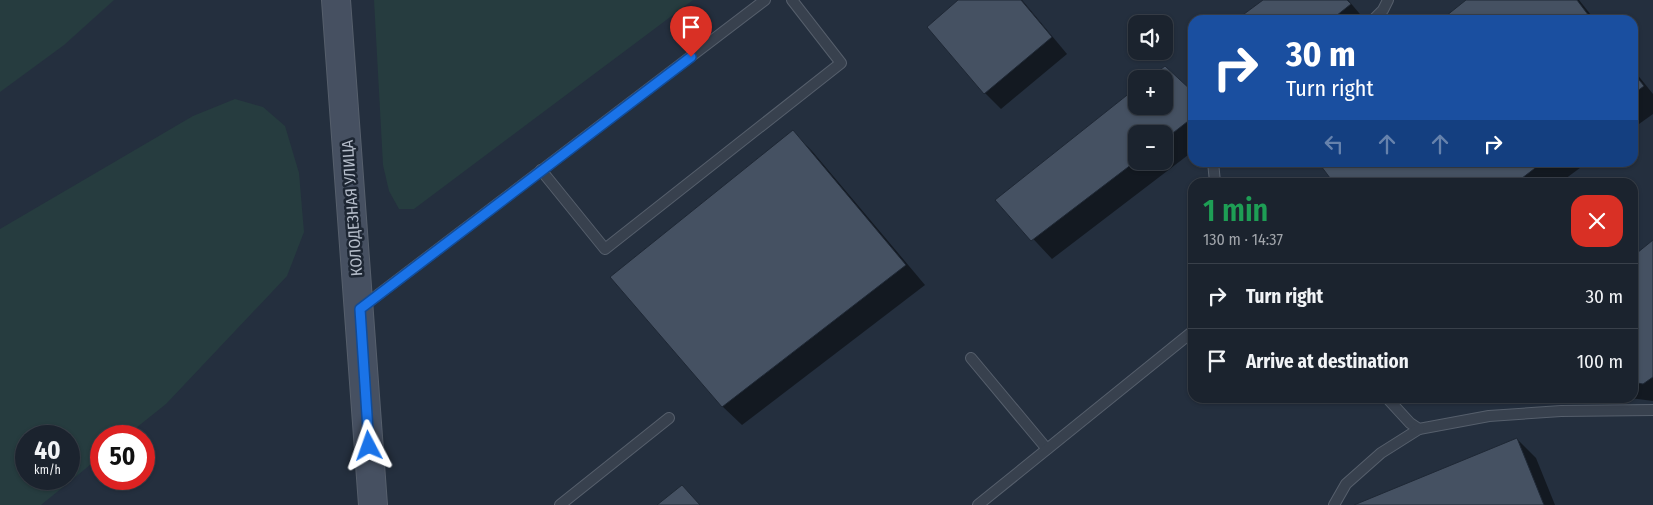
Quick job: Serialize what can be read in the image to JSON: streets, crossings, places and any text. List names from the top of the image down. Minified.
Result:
{"streets":{"main road":["КОЛОДЕЗНАЯ УЛИЦА"]},"page":{"map_buttons":["+","−"],"turn":["30 m","Turn right"],"heading":["1 min","130 m · 14:37"],"list":[{"name":"Turn right","value":"30 m"},{"name":"Arrive at destination","value":"100 m"}],"speed":"40 km/h","limit":"50"}}
